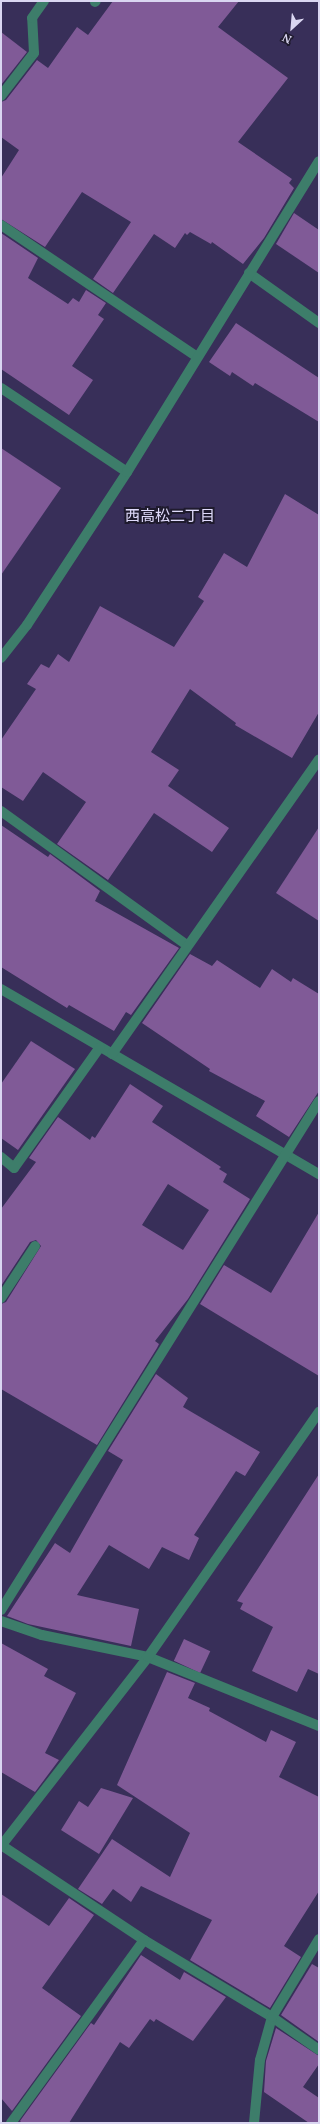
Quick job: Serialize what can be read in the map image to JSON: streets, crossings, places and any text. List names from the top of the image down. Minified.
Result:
{"districts":["西高松二丁目"],"north":"bottom left"}
